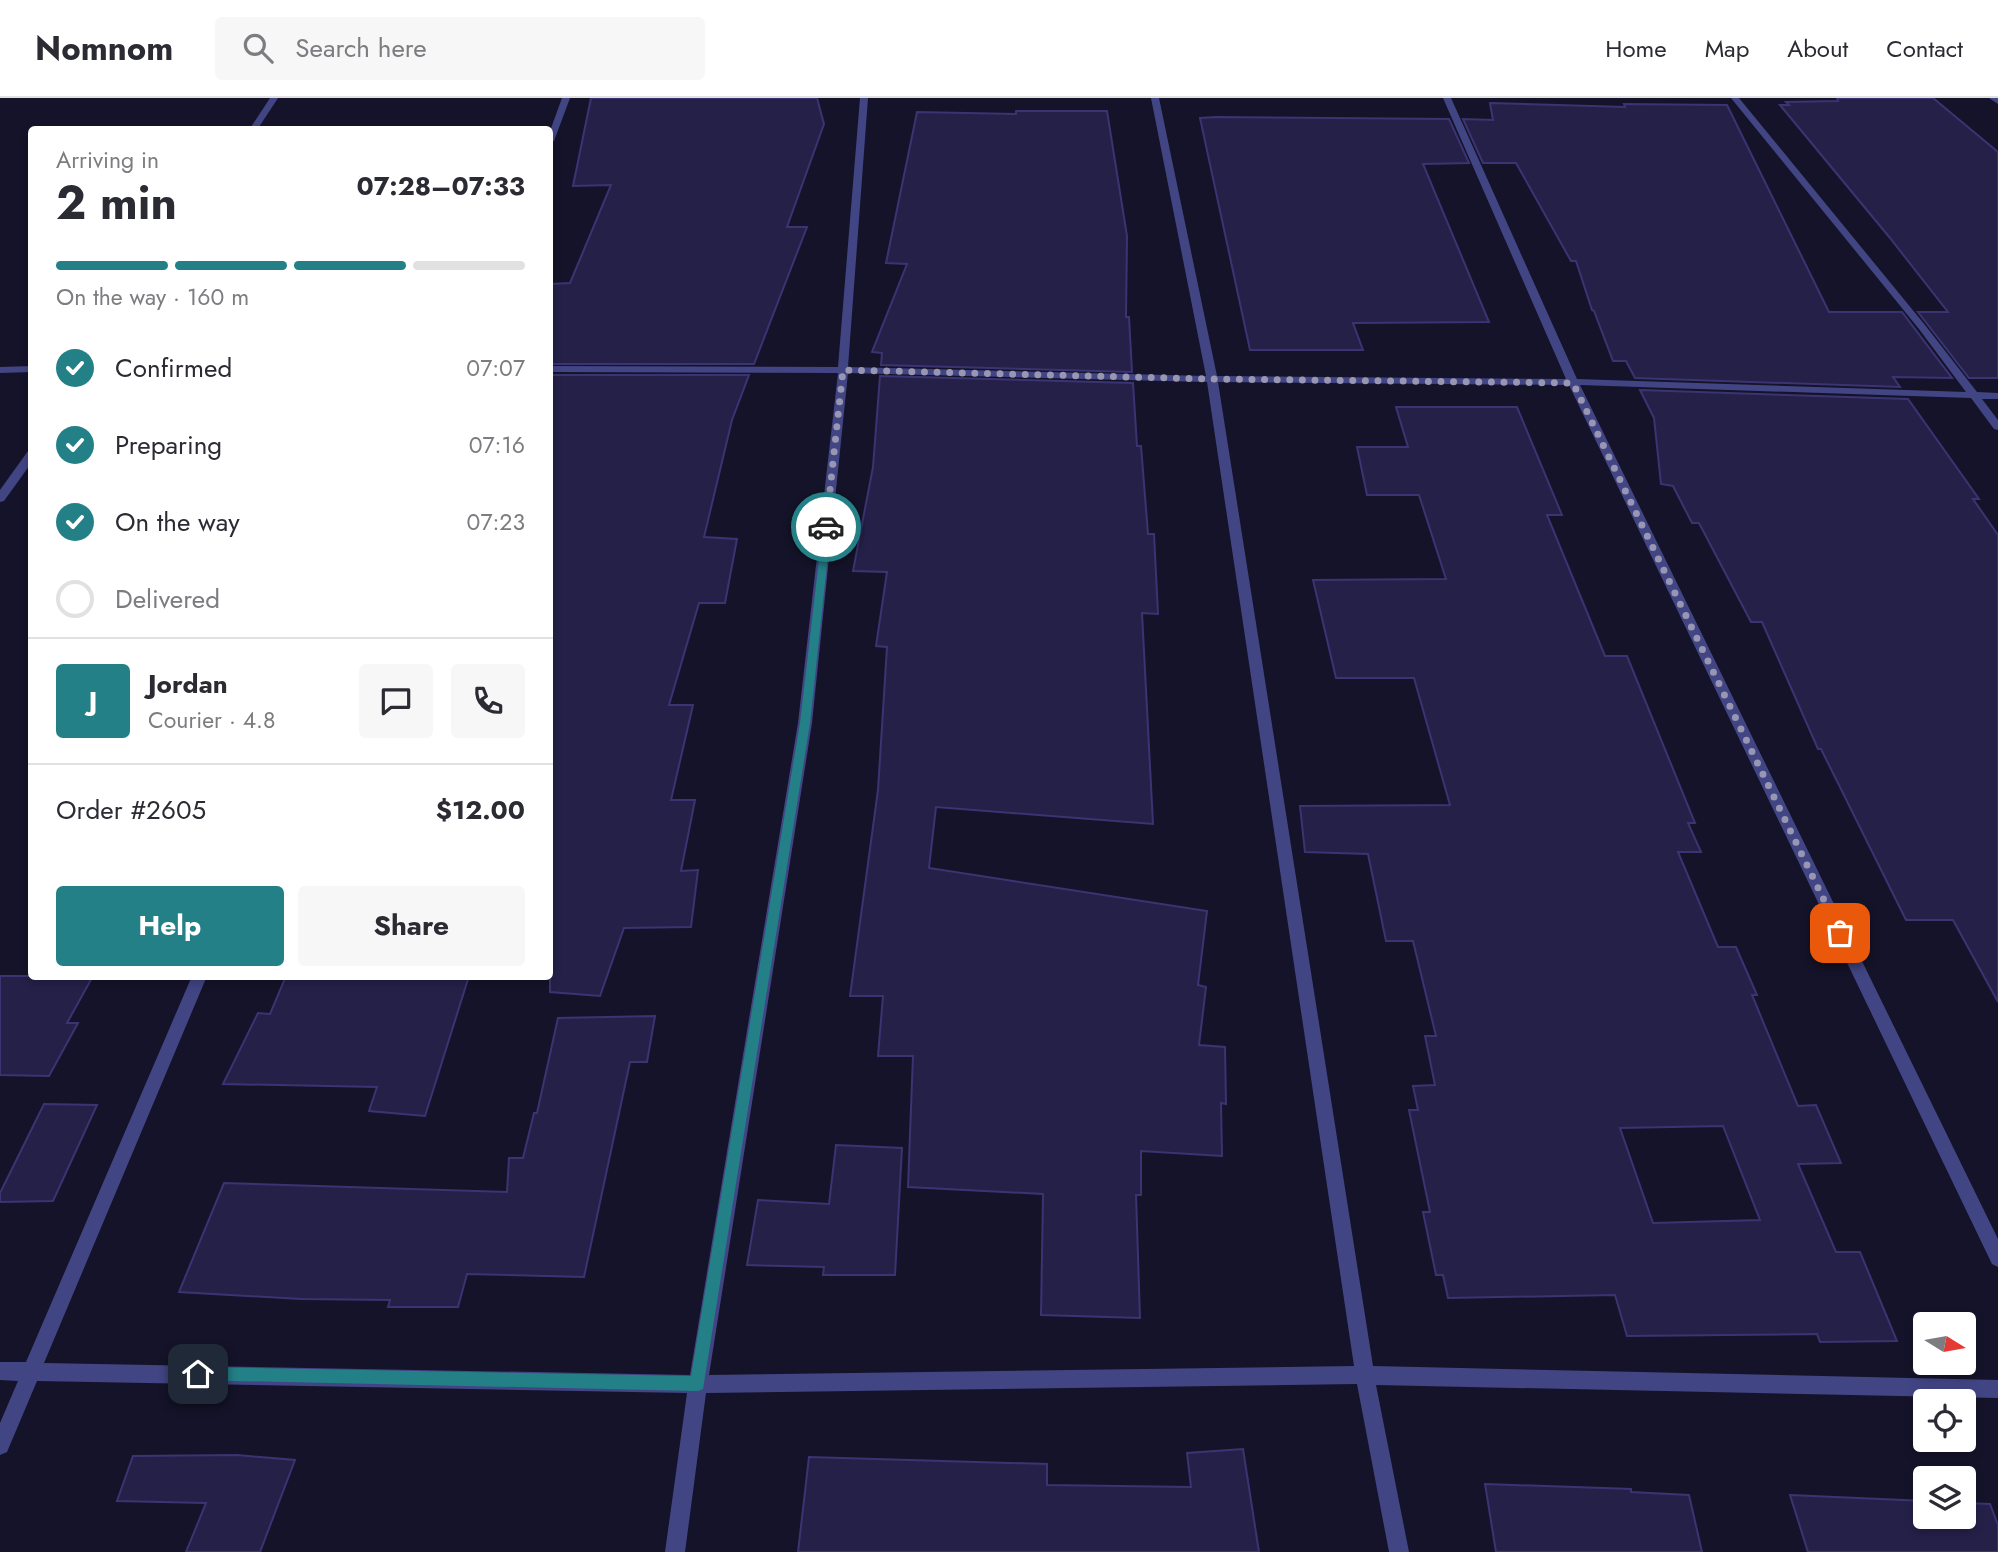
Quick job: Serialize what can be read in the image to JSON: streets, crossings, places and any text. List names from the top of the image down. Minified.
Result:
{"north":"right","page":{"header":"Nomnom","search":"Search here","nav":["Home","Map","About","Contact"],"heading":["2 min","Arriving in","07:28–07:33"],"panel":["Jordan","Courier · 4.8","Order #2605","$12.00"],"bar":"On the way · 160 m","list":[["Confirmed","07:07"],["Preparing","07:16"],["On the way","07:23"],"Delivered"],"round":"J","buttons":["Help","Share"]}}
